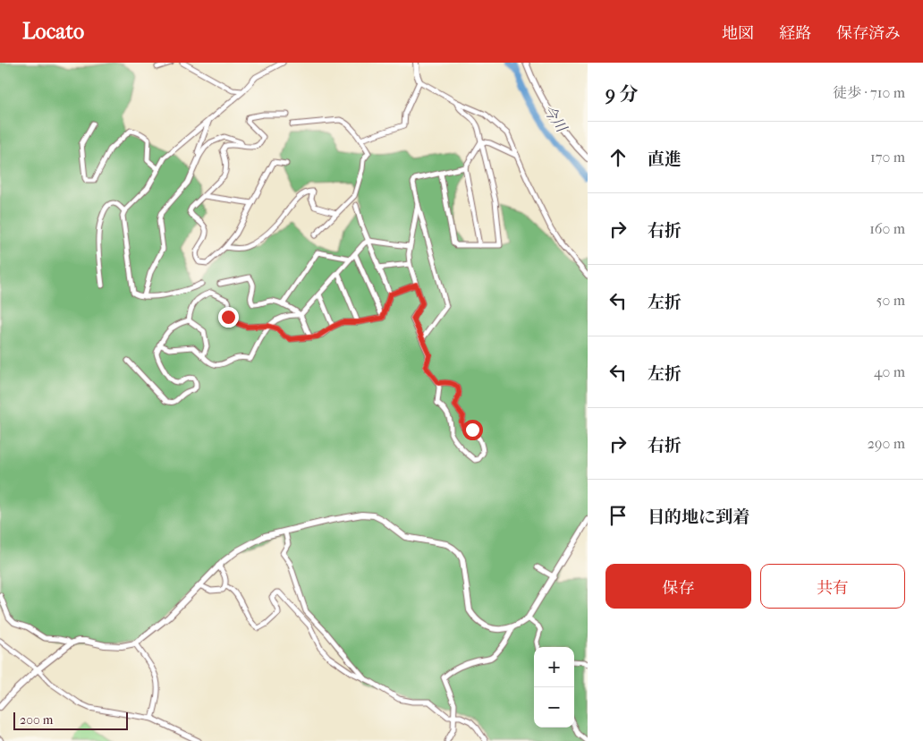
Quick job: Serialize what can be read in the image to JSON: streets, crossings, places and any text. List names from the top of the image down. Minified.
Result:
{"water":["今川"],"scale_bar":"200 m","page":{"header":"Locato","nav":["地図","経路","保存済み"],"heading":["9 分","徒歩 · 710 m"],"list":[["直進","170 m"],["右折","160 m"],["左折","50 m"],["左折","40 m"],["右折","290 m"],"目的地に到着"],"buttons":["保存","共有"],"map_buttons":["+","−"],"scale":"200 m"}}
